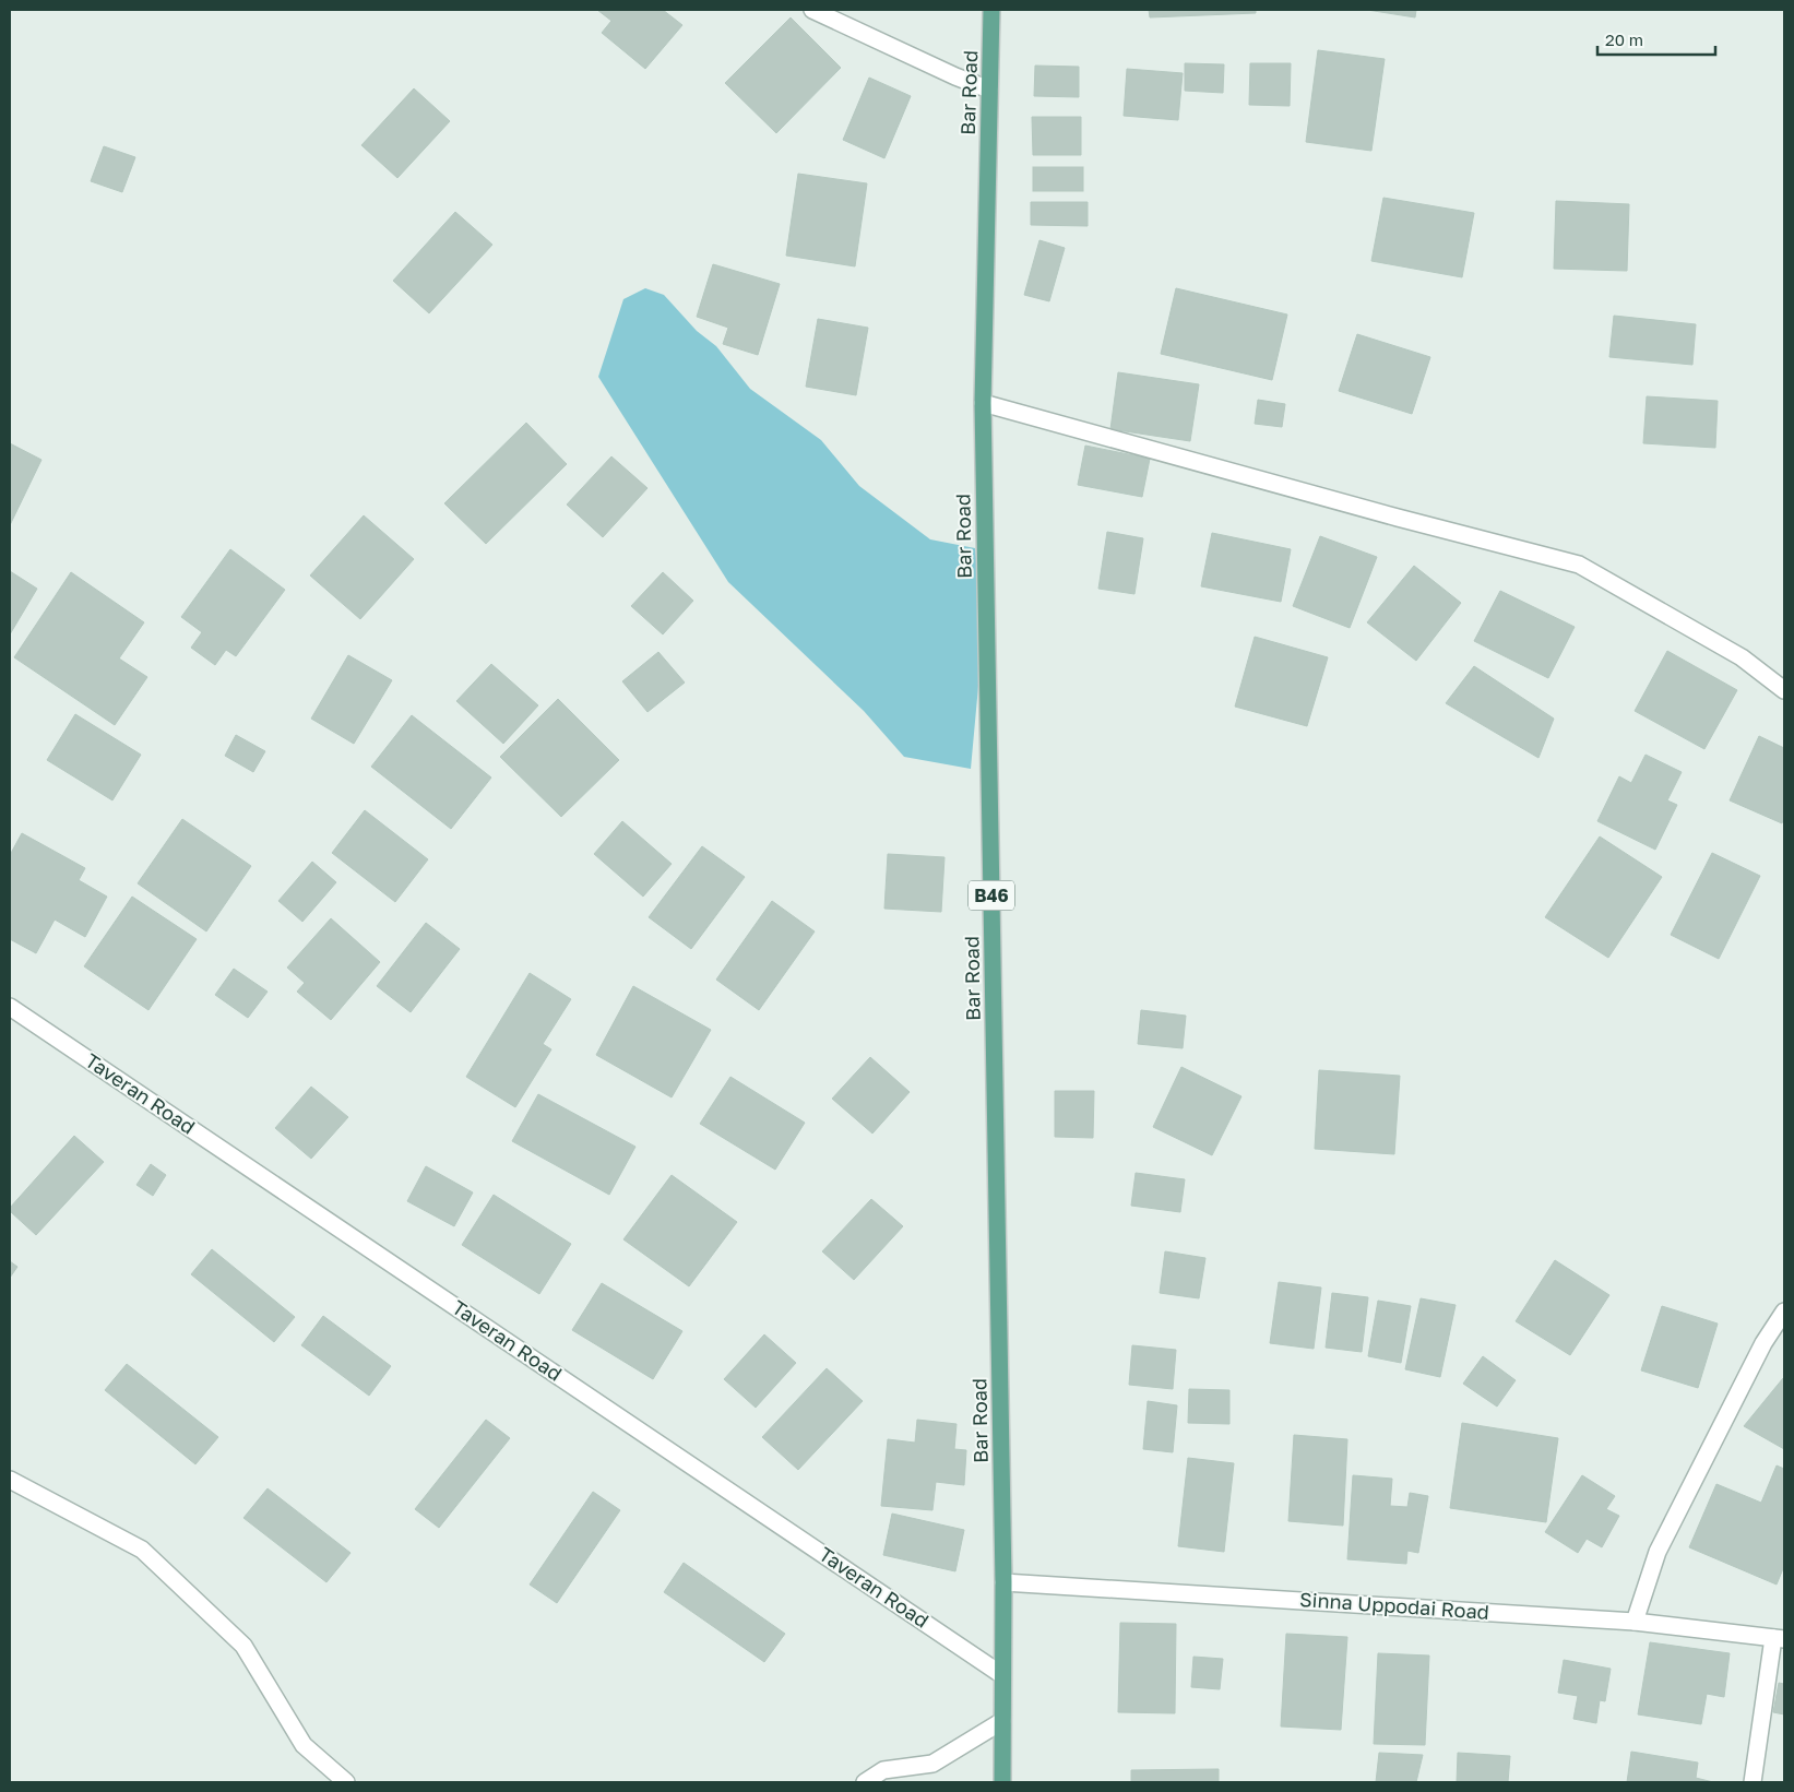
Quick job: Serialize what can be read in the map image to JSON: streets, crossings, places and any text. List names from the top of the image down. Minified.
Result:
{"streets":{"main road":["Bar Road","B46"],"street":["Taveran Road","Sinna Uppodai Road"]},"crossings":[["Bar Road","Taveran Road"],["Bar Road","Sinna Uppodai Road"]],"scale_bar":"20 m"}
